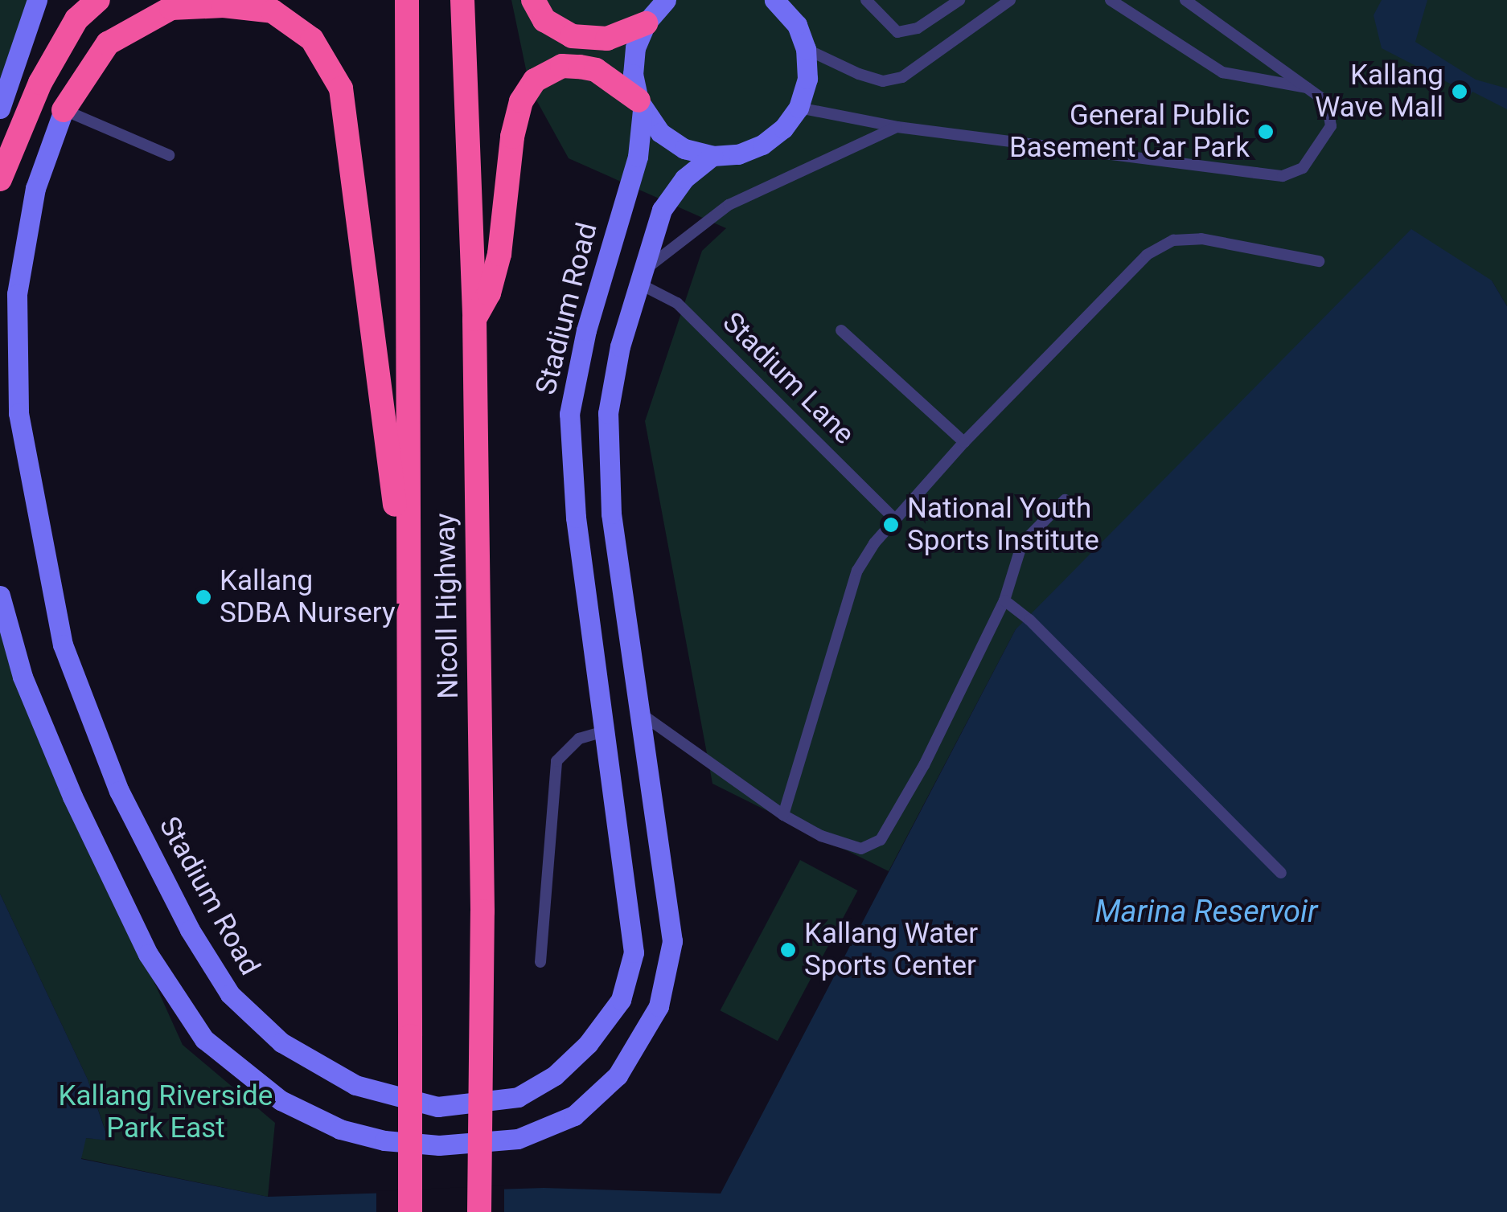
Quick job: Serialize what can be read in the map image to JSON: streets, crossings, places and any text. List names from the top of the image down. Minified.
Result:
{"streets":{"highway":["Nicoll Highway"],"street":["Stadium Road"],"lane":["Stadium Lane"]},"water":["Marina Reservoir"],"parks":["Kallang Riverside Park East"],"places":["Kallang Wave Mall","General Public Basement Car Park","National Youth Sports Institute","Kallang SDBA Nursery","Kallang Water Sports Center"]}
